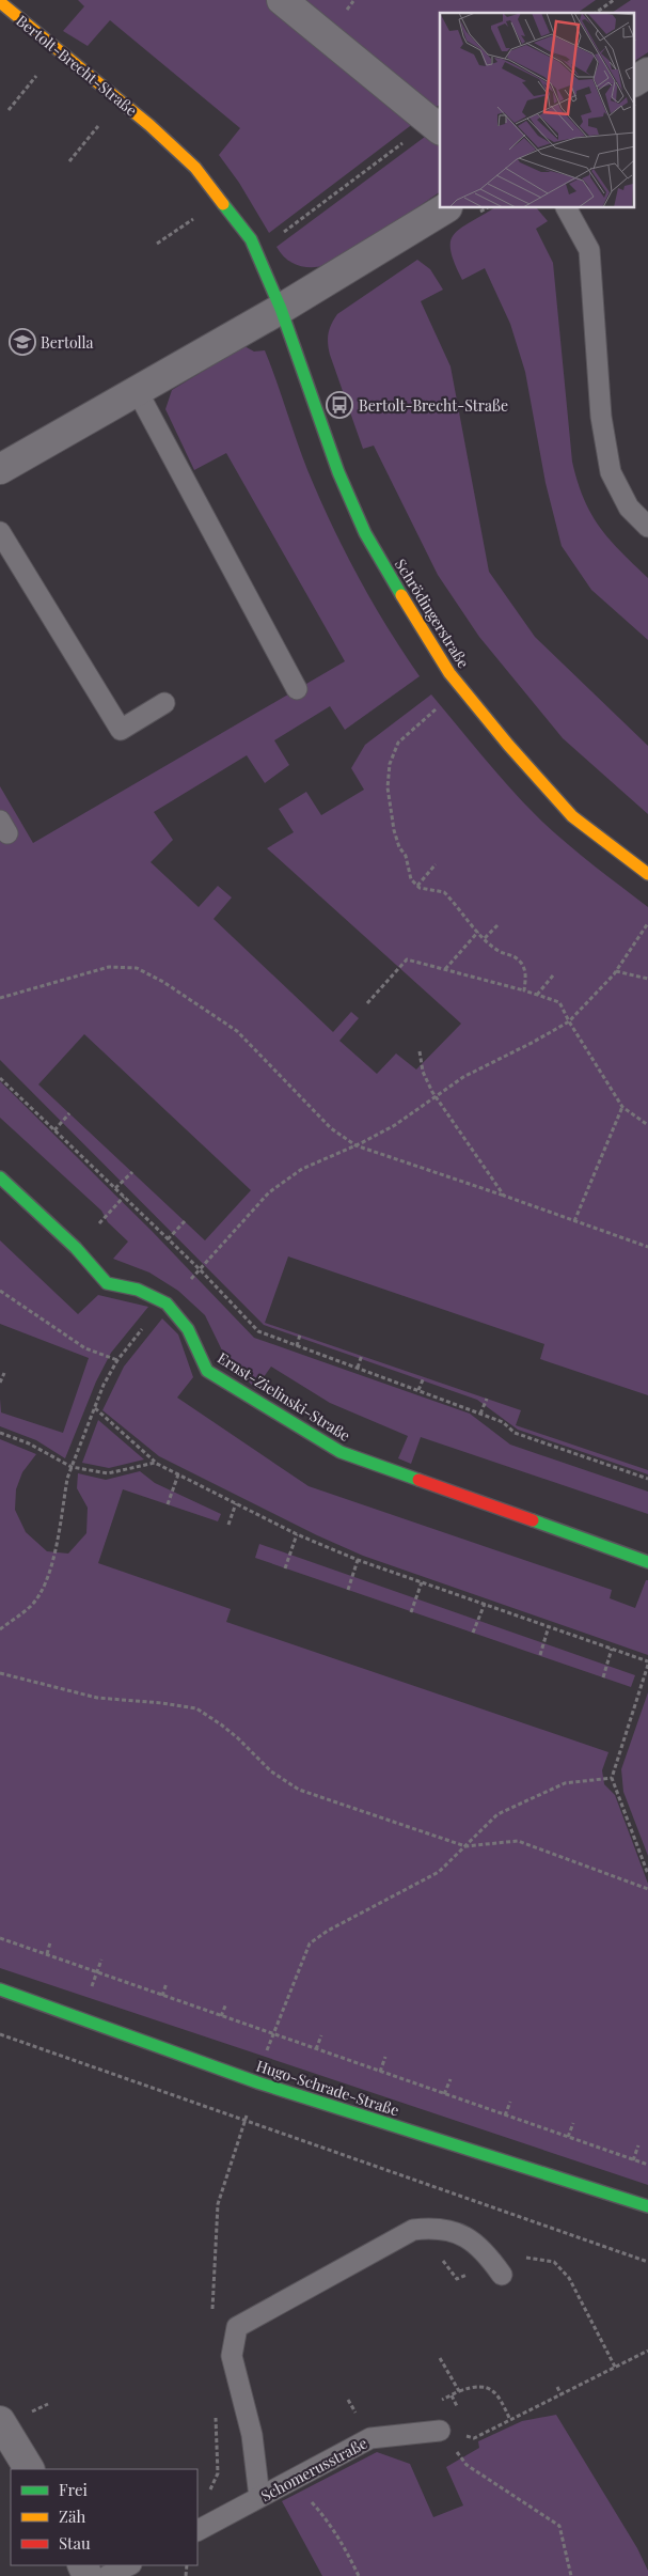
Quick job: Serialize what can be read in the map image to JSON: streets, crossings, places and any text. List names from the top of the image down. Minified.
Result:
{"streets":{"street":["Bertolt-Brecht-Straße","Schrödingerstraße","Ernst-Zielinski-Straße","Hugo-Schrade-Straße"],"lane":["Schomerusstraße"]},"crossings":[["Bertolt-Brecht-Straße","Schrödingerstraße"]],"places":{"school or university":["Bertolla"],"bus stop":["Bertolt-Brecht-Straße"]},"legend":["Frei","Zäh","Stau"]}
